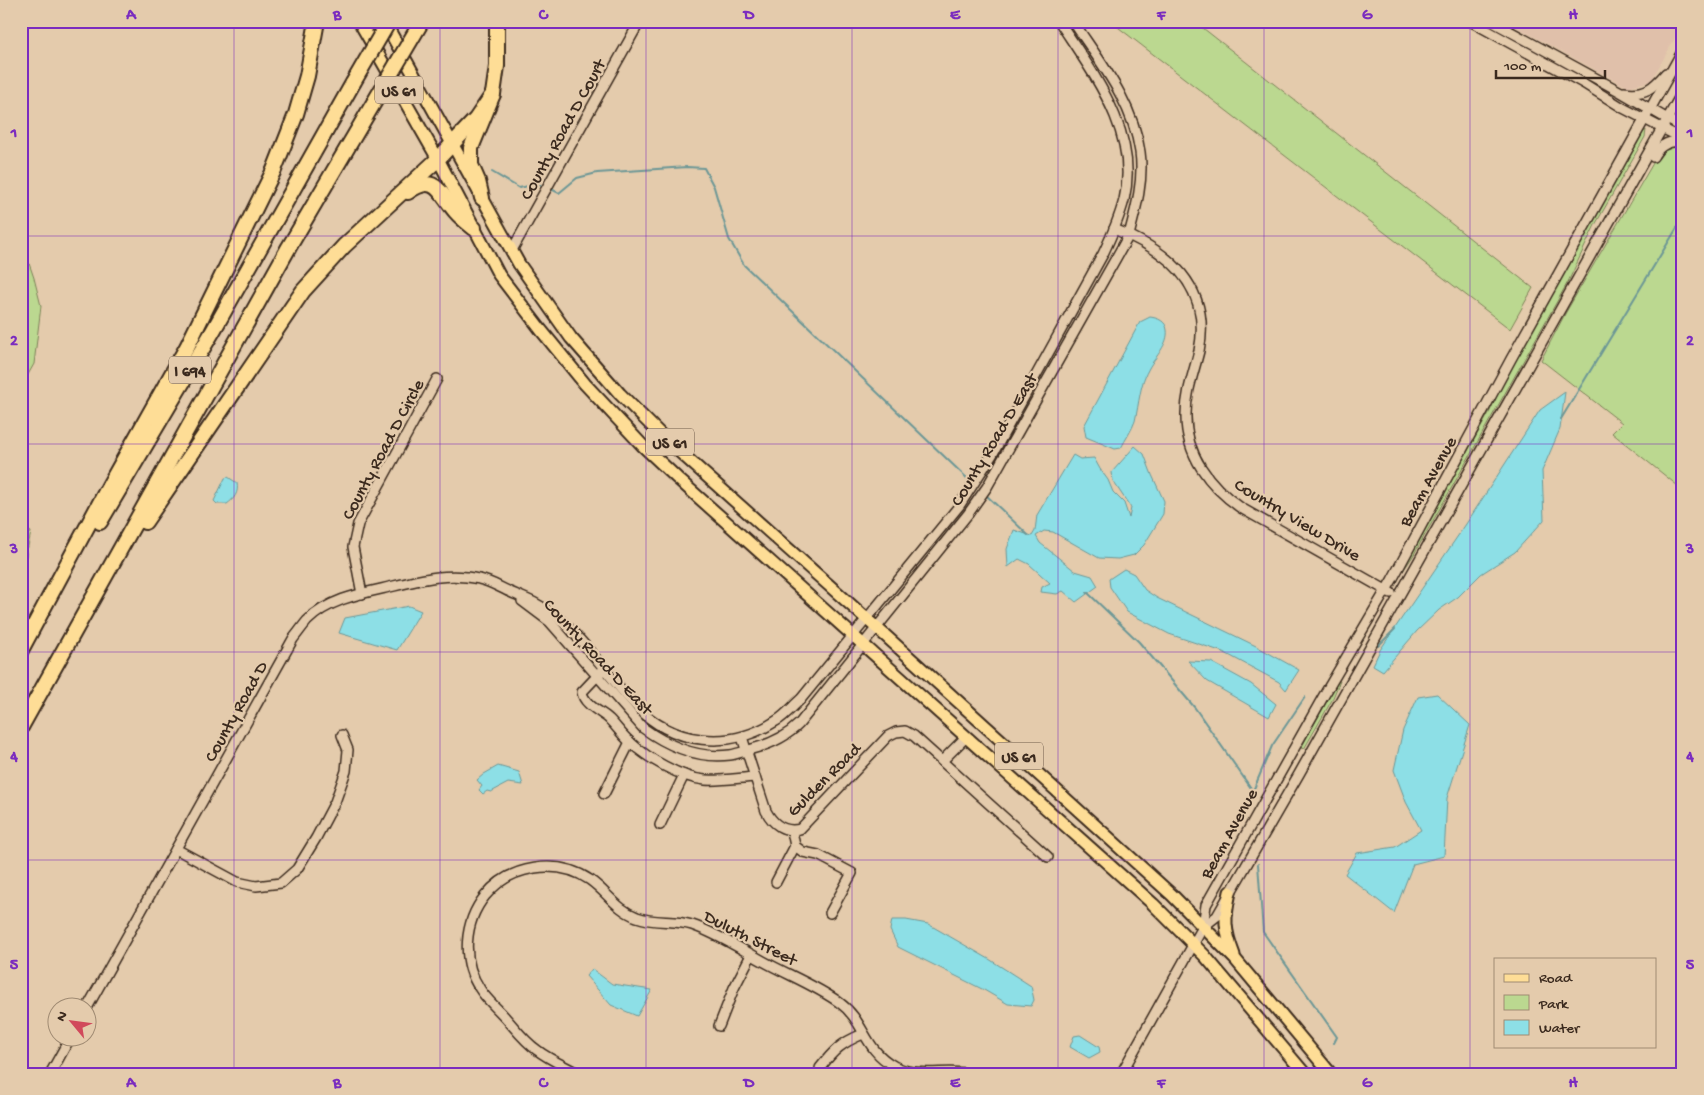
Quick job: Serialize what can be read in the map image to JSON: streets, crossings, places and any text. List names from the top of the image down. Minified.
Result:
{"streets":{"highway":["I 694"],"main road":["US 61"],"street":["County Road D Court","County Road D East","County Road D Circle","Beam Avenue","Country View Drive","County Road D","Gulden Road","Duluth Street"]},"crossings":[["US 61","County Road D Court"],["US 61","County Road D East"],["US 61","Beam Avenue"],["County Road D East","Country View Drive"],["County Road D East","County Road D"],["County Road D East","Gulden Road"],["County Road D Circle","County Road D"],["Beam Avenue","Country View Drive"]],"legend":["Road","Park","Water"],"scale_bar":"100 m","north":"top left","grid":{"columns":["A","B","C","D","E","F","G","H"],"rows":["1","2","3","4","5"]}}
